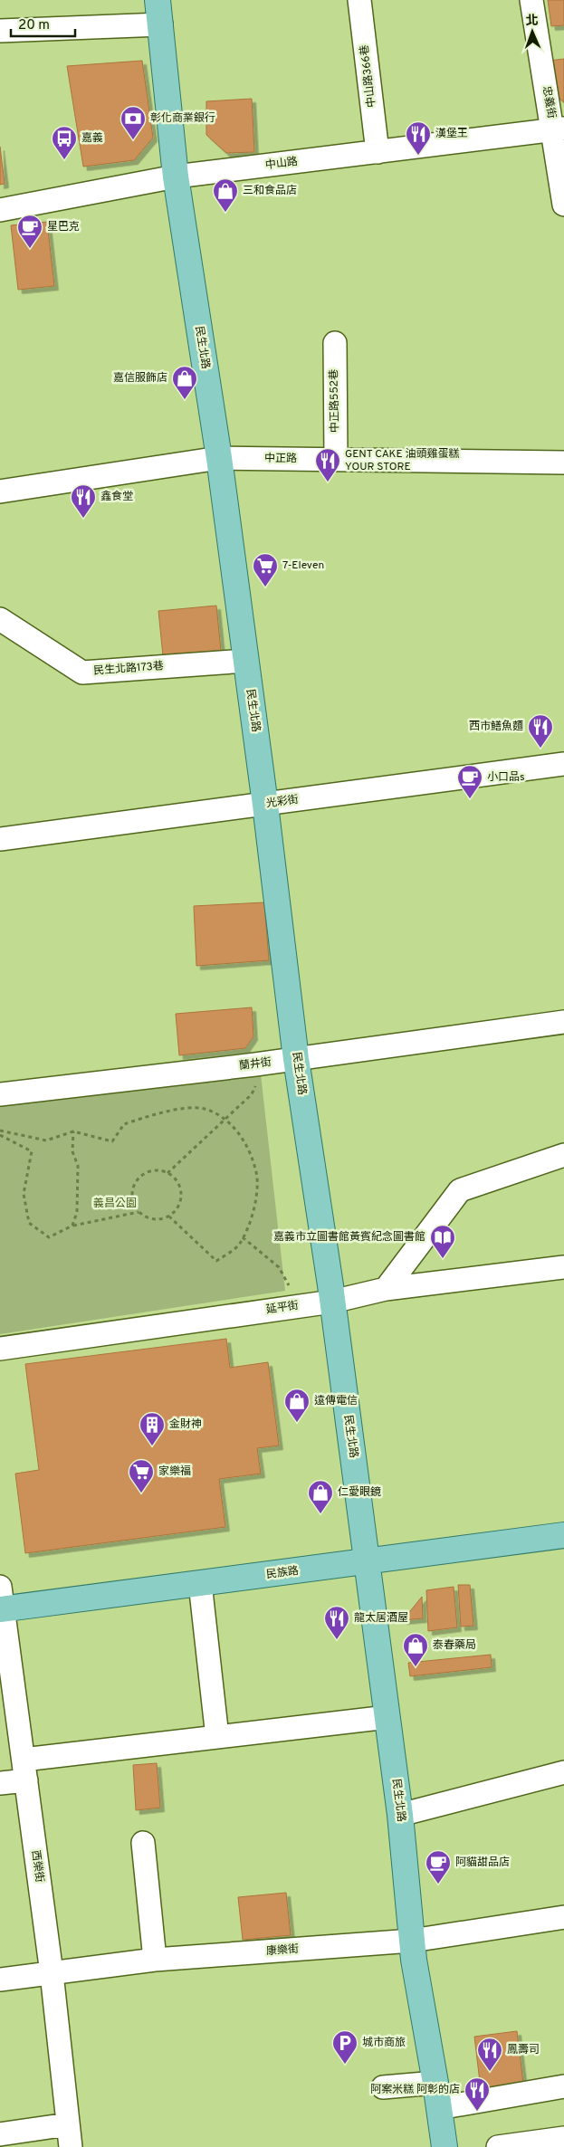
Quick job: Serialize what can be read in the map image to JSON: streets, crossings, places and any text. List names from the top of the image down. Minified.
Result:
{"streets":{"main road":["民生北路","民族路"],"street":["中山路366巷","忠義街","中山路","中正路552巷","中正路","民生北路173巷","光彩街","蘭井街","延平街","西榮街","康樂街"]},"crossings":[["中山路366巷","中山路"],["忠義街","中山路"],["中山路","民生北路"],["民生北路","中正路"],["民生北路","民生北路173巷"],["民生北路","光彩街"],["民生北路","蘭井街"],["民生北路","延平街"],["民生北路","民族路"],["民生北路","康樂街"],["中正路552巷","中正路"],["民族路","西榮街"],["西榮街","康樂街"]],"parks":["義昌公園"],"places":{"bank":["彰化商業銀行"],"restaurant":["漢堡王","GENT CAKE 油頭雞蛋糕 YOUR STORE","鑫食堂","西市鱔魚麵","龍太居酒屋","鳳壽司","阿案米糕 阿彰的店"],"bus stop":["嘉義"],"shop":["三和食品店","嘉信服飾店","遠傳電信","仁愛眼鏡","泰春藥局"],"cafe":["星巴克","小口品s","阿貓甜品店"],"supermarket":["7-Eleven","家樂福"],"library":["嘉義市立圖書館黃賓紀念圖書館"],"building":["金財神"],"parking":["城市商旅"]},"scale_bar":"20 m","north":"top"}
